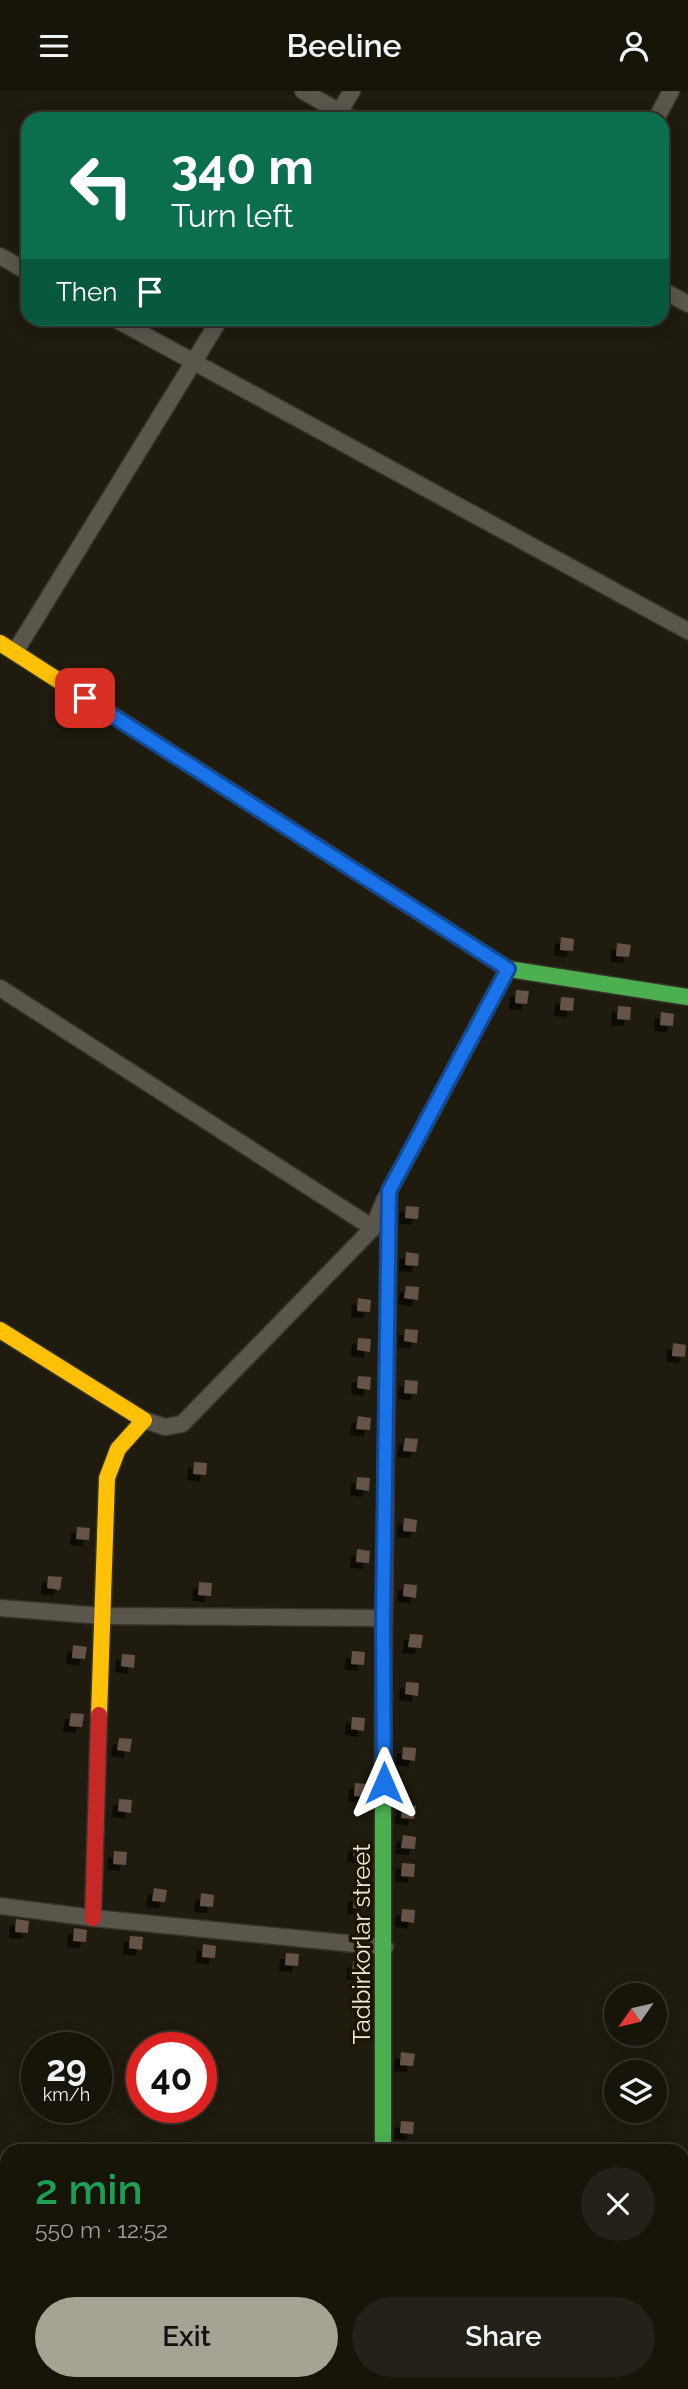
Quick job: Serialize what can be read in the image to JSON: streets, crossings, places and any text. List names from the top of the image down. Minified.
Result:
{"streets":{"street":["Tadbirkorlar street"]},"north":"bottom left","page":{"header":"Beeline","turn":["340 m","Turn left"],"then":"Then","speed":"29 km/h","limit":"40","heading":["2 min","550 m · 12:52"],"buttons":["Exit","Share"]}}
